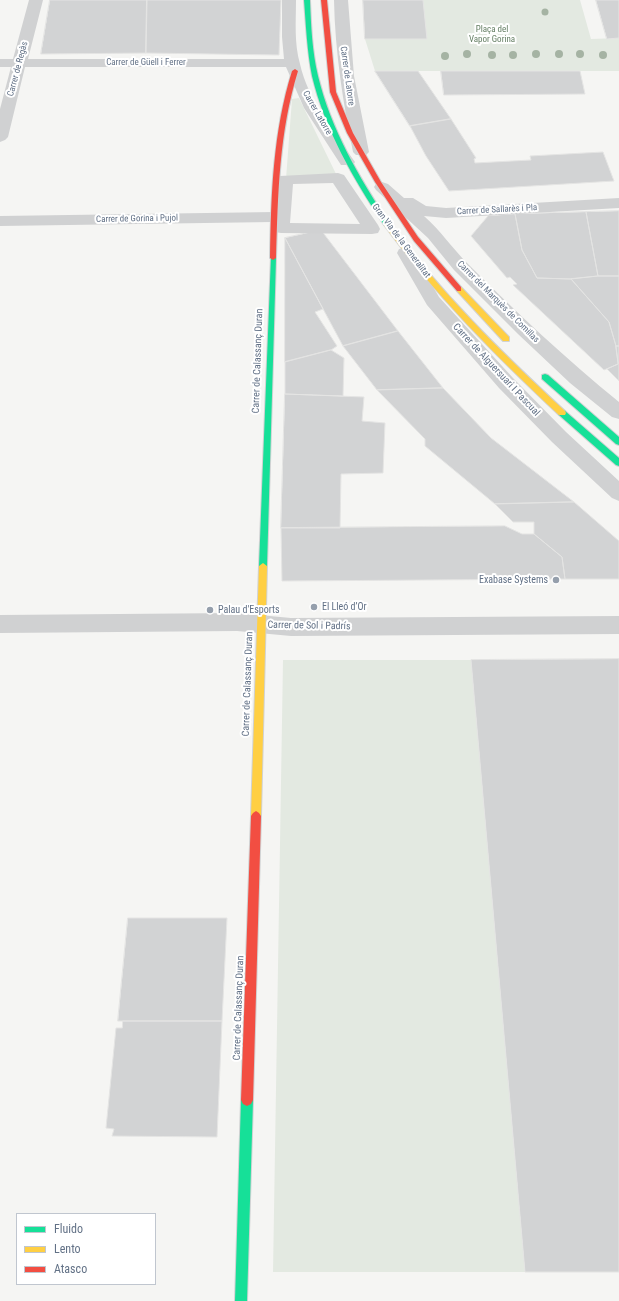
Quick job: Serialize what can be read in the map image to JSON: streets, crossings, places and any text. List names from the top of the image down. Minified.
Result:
{"streets":{"street":["Carrer de Güell i Ferrer","Carrer de Regàs","Carrer de Latorre","Carrer Latorre","Carrer de Sallarès i Pla","Carrer de Gorina i Pujol","Gran Via de la Generalitat","Carrer del Marquès de Comillas","Carrer de Calassanç Duran","Carrer de Alguersuari I Pascual","Carrer de Sol i Padrís"]},"crossings":[["Carrer de Güell i Ferrer","Carrer de Regàs"],["Carrer de Güell i Ferrer","Carrer Latorre"],["Carrer de Güell i Ferrer","Carrer de Calassanç Duran"],["Carrer de Latorre","Gran Via de la Generalitat"],["Carrer Latorre","Gran Via de la Generalitat"],["Carrer Latorre","Carrer de Calassanç Duran"],["Carrer de Sallarès i Pla","Gran Via de la Generalitat"],["Carrer de Sallarès i Pla","Carrer del Marquès de Comillas"],["Carrer de Gorina i Pujol","Carrer de Calassanç Duran"],["Gran Via de la Generalitat","Carrer del Marquès de Comillas"],["Gran Via de la Generalitat","Carrer de Alguersuari I Pascual"],["Carrer de Calassanç Duran","Carrer de Sol i Padrís"]],"parks":["Plaça del Vapor Gorina"],"places":["Exabase Systems","El Lleó d’Or","Palau d'Esports"],"legend":["Fluido","Lento","Atasco"]}
